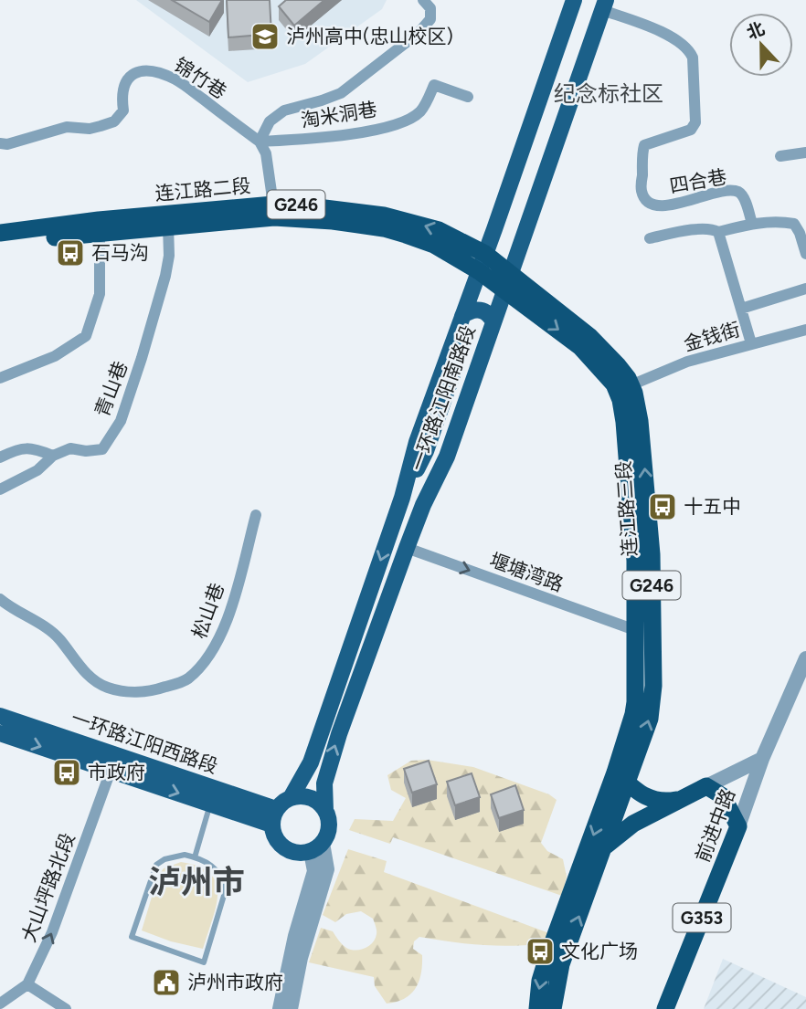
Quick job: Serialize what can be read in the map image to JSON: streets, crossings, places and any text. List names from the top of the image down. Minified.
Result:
{"streets":{"highway":["连江路二段","G246","连江路三段","前进中路","G353"],"main road":["一环路江阳南路段","一环路江阳西路段"],"street":["锦竹巷","淘米洞巷","四合巷","金钱街","青山巷","堰塘湾路","松山巷","大山坪路北段"]},"crossings":[["锦竹巷","淘米洞巷"],["四合巷","一环路江阳南路段"],["连江路二段","青山巷"],["连江路二段","一环路江阳南路段"],["连江路二段","连江路三段"],["金钱街","连江路三段"],["一环路江阳南路段","连江路三段"],["一环路江阳南路段","堰塘湾路"],["一环路江阳南路段","一环路江阳西路段"],["连江路三段","堰塘湾路"],["一环路江阳西路段","大山坪路北段"]],"one_way":["堰塘湾路","大山坪路北段"],"districts":["纪念标社区","泸州市"],"places":{"school or university":["泸州高中(忠山校区)"],"bus stop":["石马沟","十五中","市政府","文化广场"],"public building":["泸州市政府"]},"north":"top"}
